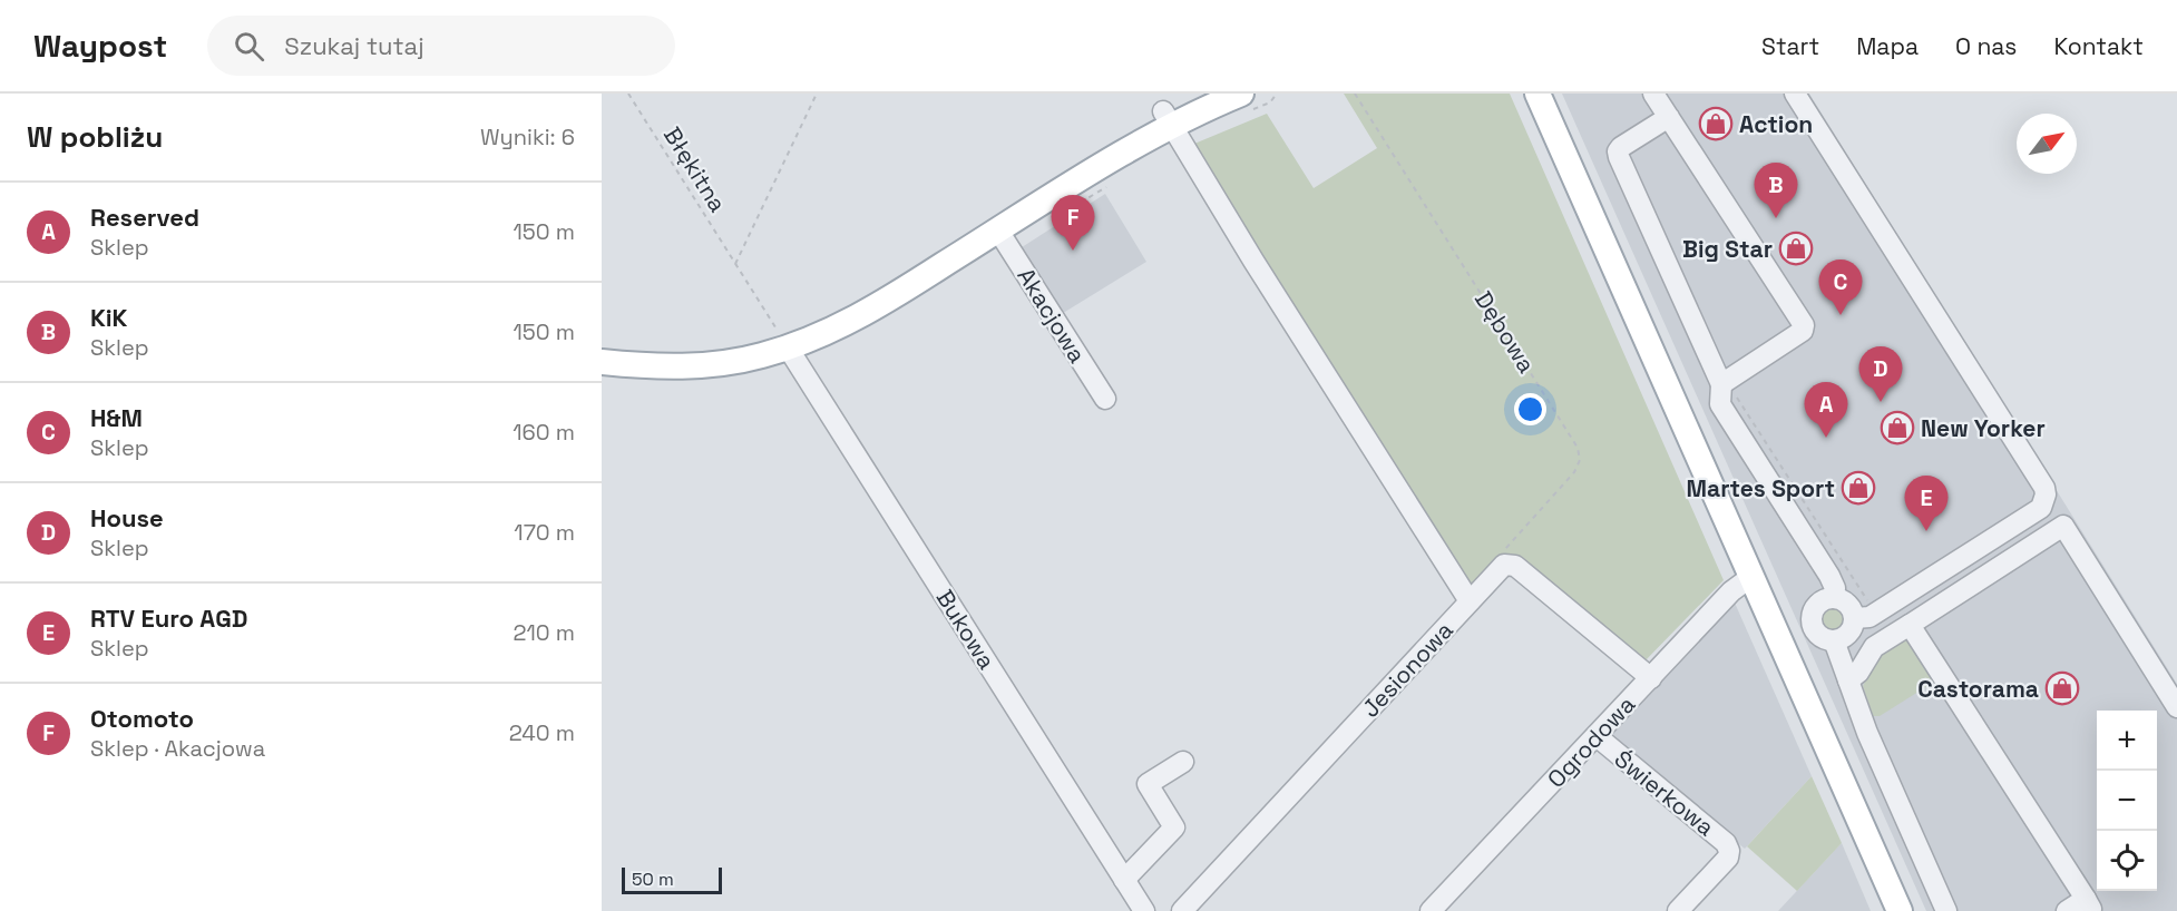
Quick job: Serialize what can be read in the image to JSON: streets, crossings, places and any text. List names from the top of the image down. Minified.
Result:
{"streets":{"street":["Akacjowa","Bukowa","Jesionowa","Ogrodowa","Świerkowa"],"path":["Błękitna","Dębowa"]},"crossings":[["Dębowa","Jesionowa"],["Ogrodowa","Świerkowa"]],"places":{"shop":["Action","Big Star","New Yorker","Martes Sport","Castorama"]},"scale_bar":"50 m","north":"top right","page":{"header":"Waypost","search":"Szukaj tutaj","nav":["Start","Mapa","O nas","Kontakt"],"heading":["W pobliżu","Wyniki: 6"],"pins":["B","F","C","D","A","E"],"list":[{"mark":"A","name":"Reserved","note":"Sklep","value":"150 m"},{"mark":"B","name":"KiK","note":"Sklep","value":"150 m"},{"mark":"C","name":"H&M","note":"Sklep","value":"160 m"},{"mark":"D","name":"House","note":"Sklep","value":"170 m"},{"mark":"E","name":"RTV Euro AGD","note":"Sklep","value":"210 m"},{"mark":"F","name":"Otomoto","note":"Sklep · Akacjowa","value":"240 m"}],"map_buttons":["+","−"],"scale":"50 m"}}
